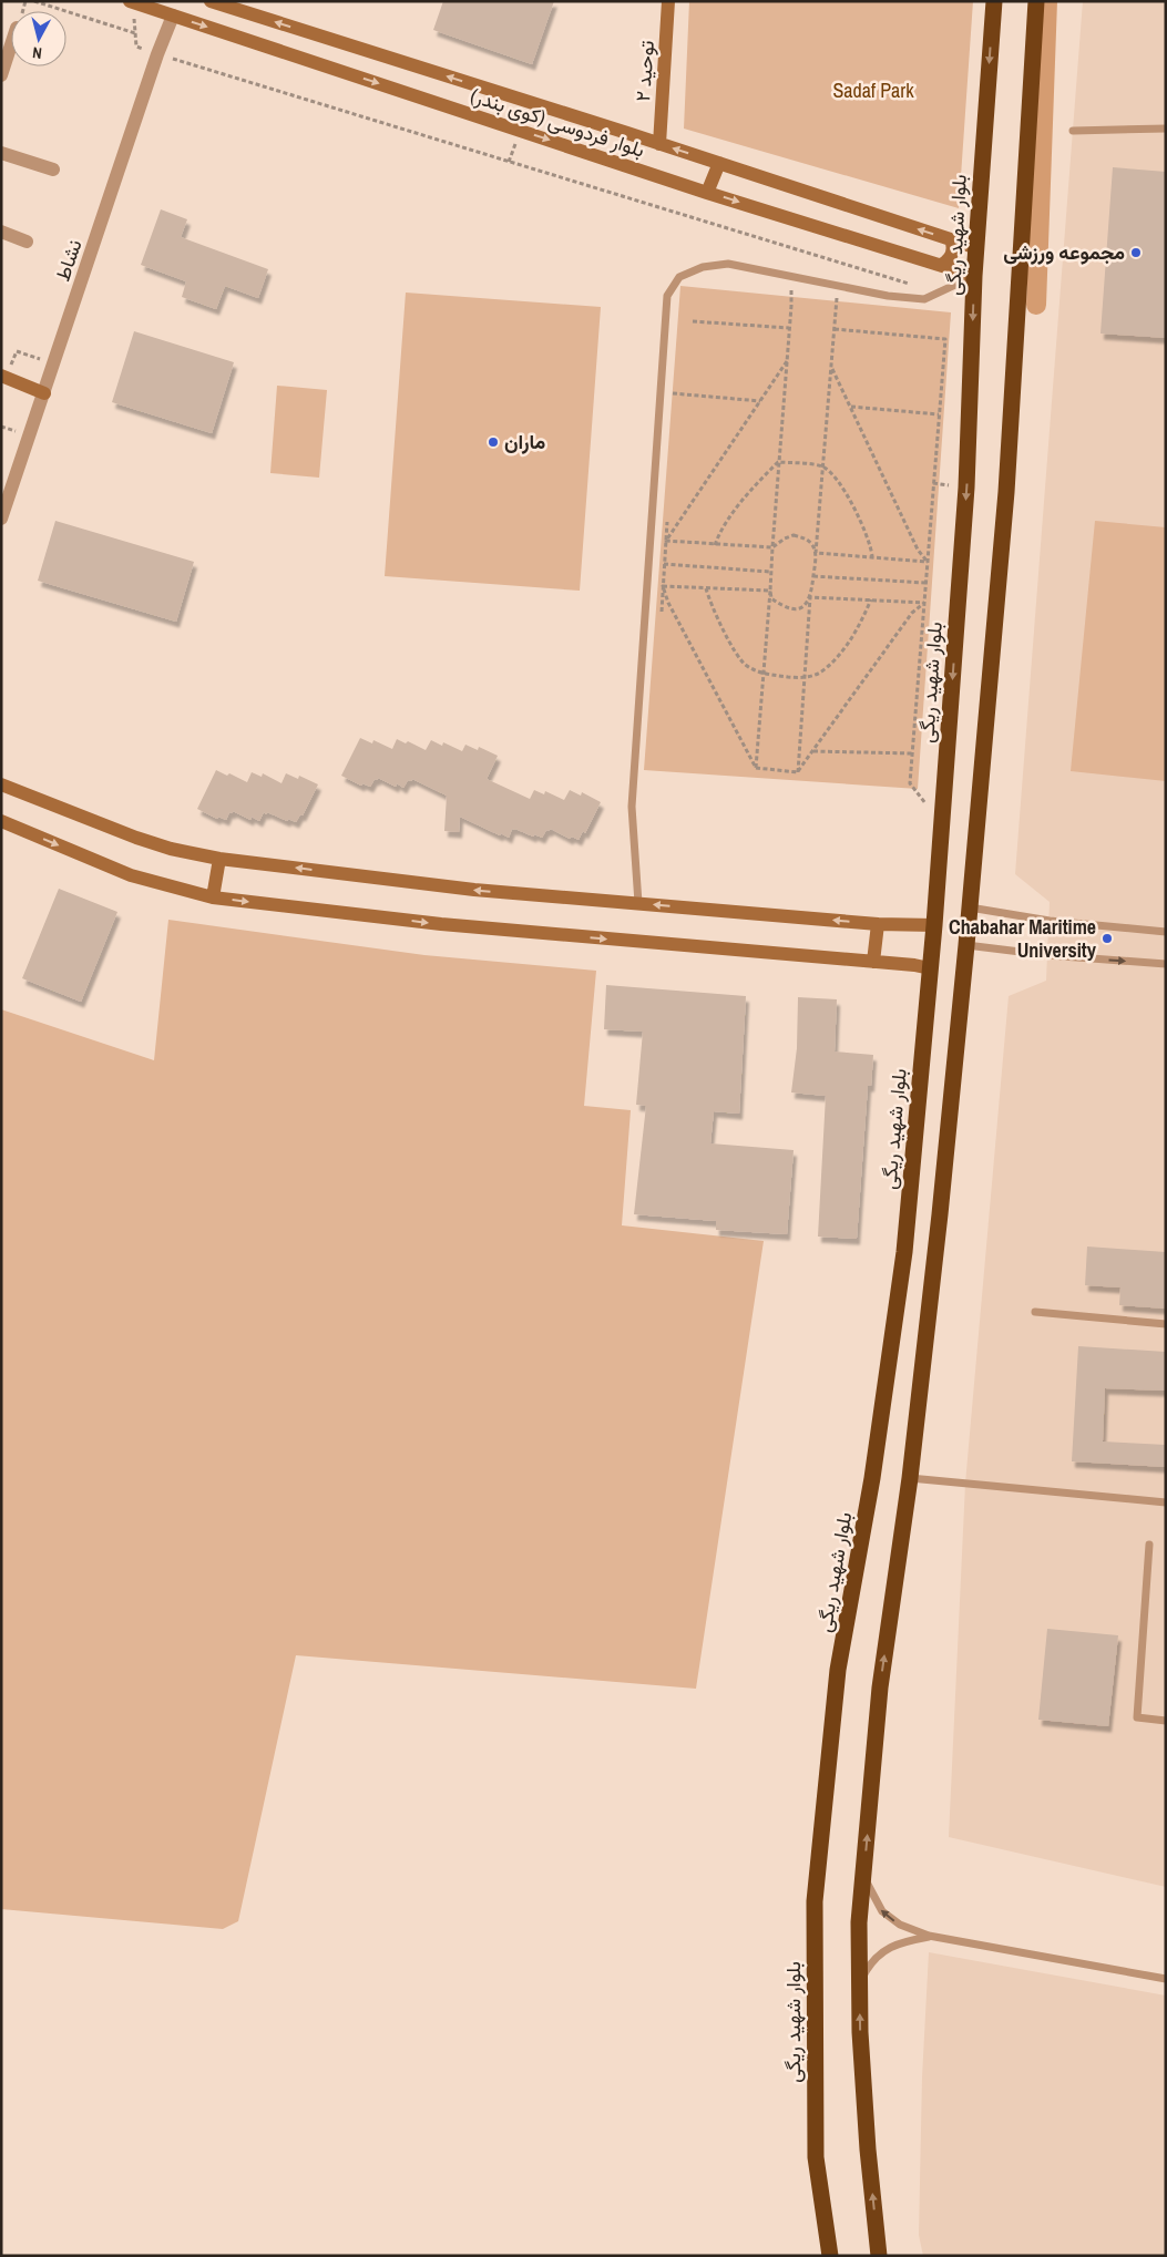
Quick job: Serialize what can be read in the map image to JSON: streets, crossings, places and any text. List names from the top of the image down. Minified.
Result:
{"streets":{"highway":["بلوار شهید ریگی"],"street":["توحید ۲","بلوار فردوسی (کوی بندر)","نشاط"]},"crossings":[["توحید ۲","بلوار فردوسی (کوی بندر)"],["بلوار فردوسی (کوی بندر)","بلوار شهید ریگی"],["بلوار فردوسی (کوی بندر)","نشاط"]],"parks":["Sadaf Park"],"places":["مجموعه ورزشی","ماران","Chabahar Maritime University"],"north":"bottom"}
